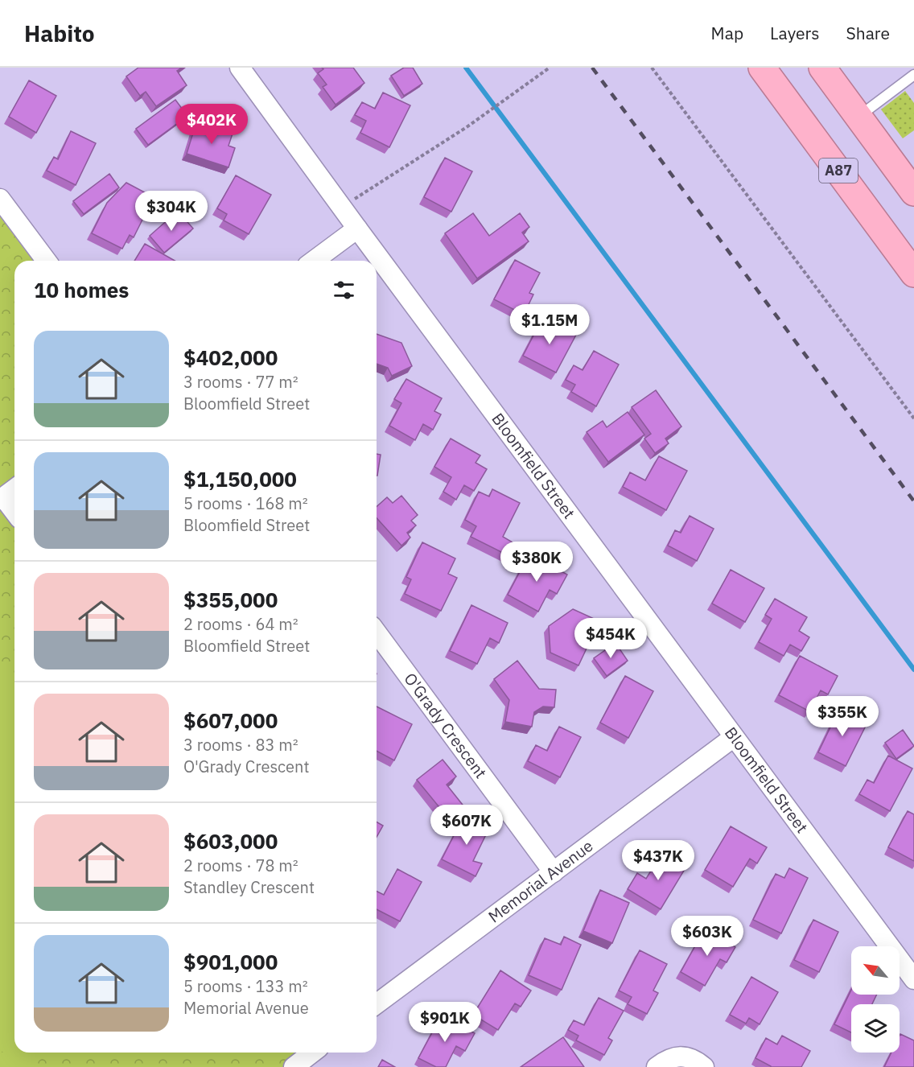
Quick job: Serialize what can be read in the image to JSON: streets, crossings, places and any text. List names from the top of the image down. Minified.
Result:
{"streets":{"highway":["A87"],"street":["Bloomfield Street","O'Grady Crescent","Memorial Avenue"]},"crossings":[["Bloomfield Street","Memorial Avenue"],["O'Grady Crescent","Memorial Avenue"]],"north":"top left","page":{"header":"Habito","nav":["Map","Layers","Share"],"price":["$402K","$304K","$1.15M","$380K","$454K","$355K","$607K","$437K","$603K","$901K"],"heading":"10 homes","list":[{"name":"$402,000","note":"3 rooms · 77 m² · Bloomfield Street"},{"name":"$1,150,000","note":"5 rooms · 168 m² · Bloomfield Street"},{"name":"$355,000","note":"2 rooms · 64 m² · Bloomfield Street"},{"name":"$607,000","note":"3 rooms · 83 m² · O'Grady Crescent"},{"name":"$603,000","note":"2 rooms · 78 m² · Standley Crescent"},{"name":"$901,000","note":"5 rooms · 133 m² · Memorial Avenue"}]}}
